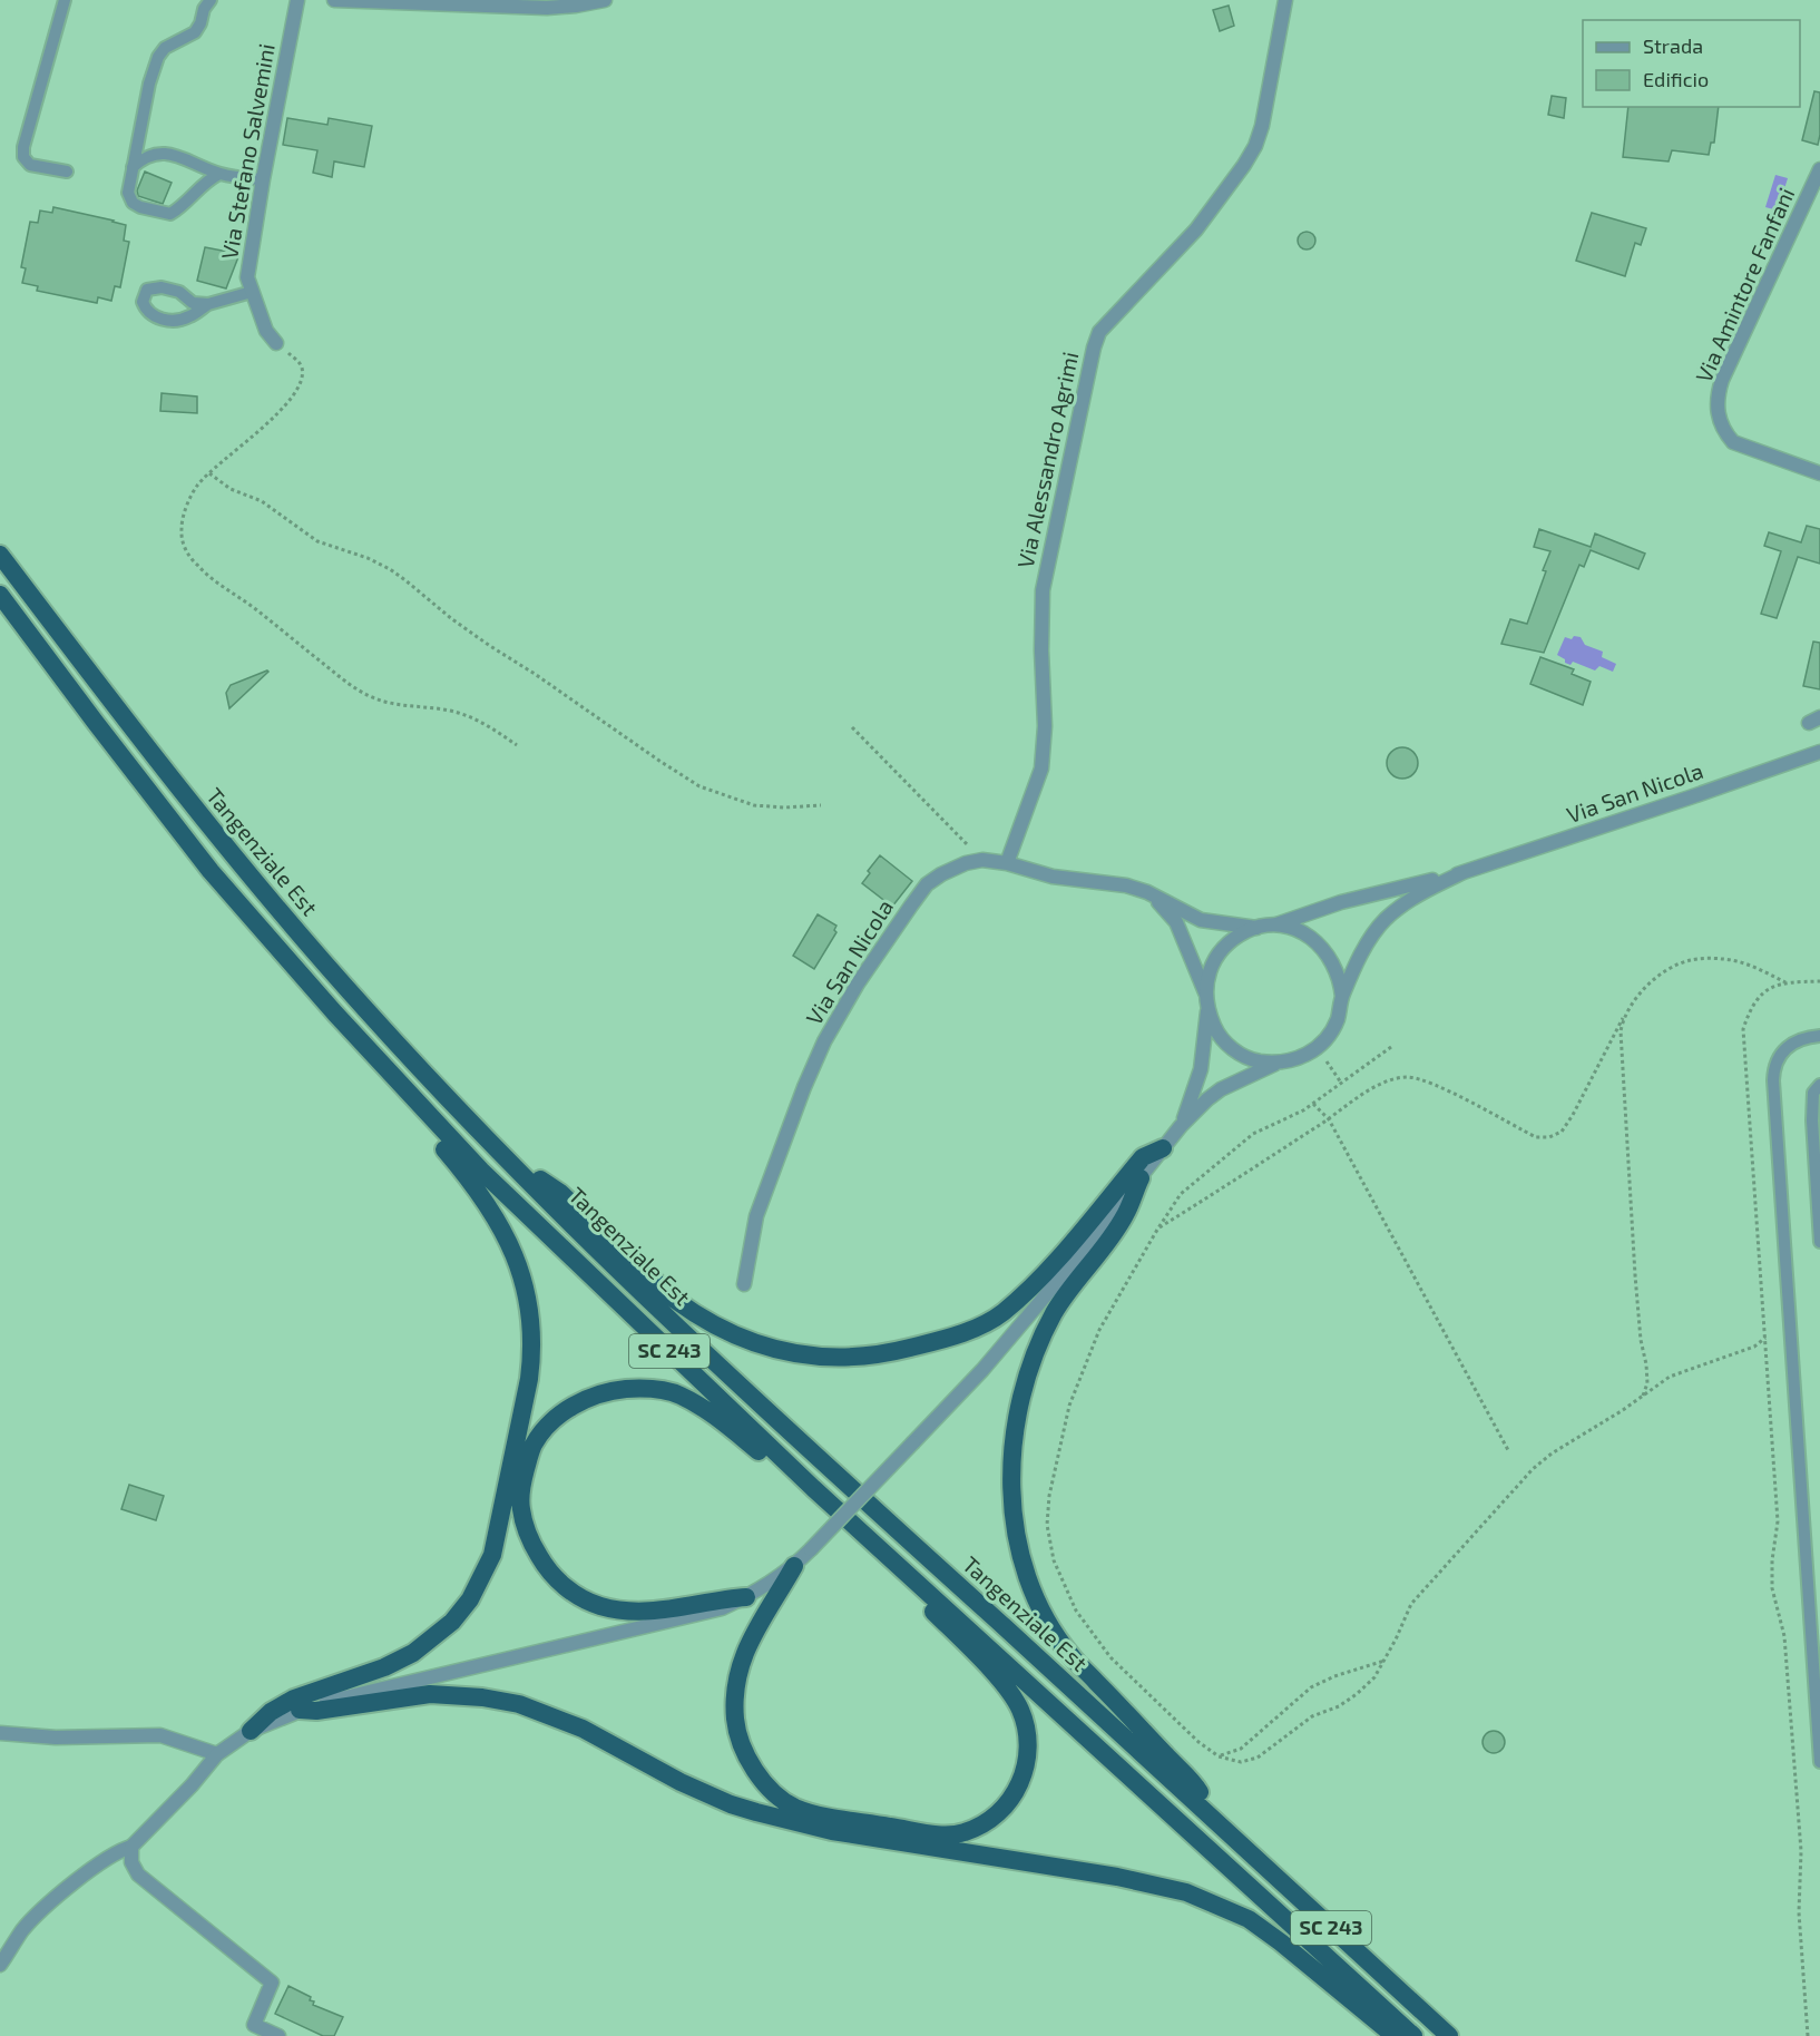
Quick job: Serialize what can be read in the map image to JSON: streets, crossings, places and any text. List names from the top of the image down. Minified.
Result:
{"streets":{"highway":["Tangenziale Est","SC 243"],"street":["Via Stefano Salvemini","Via Amintore Fanfani","Via Alessandro Agrimi","Via San Nicola"]},"crossings":[["Via Alessandro Agrimi","Via San Nicola"]],"legend":["Strada","Edificio"]}
